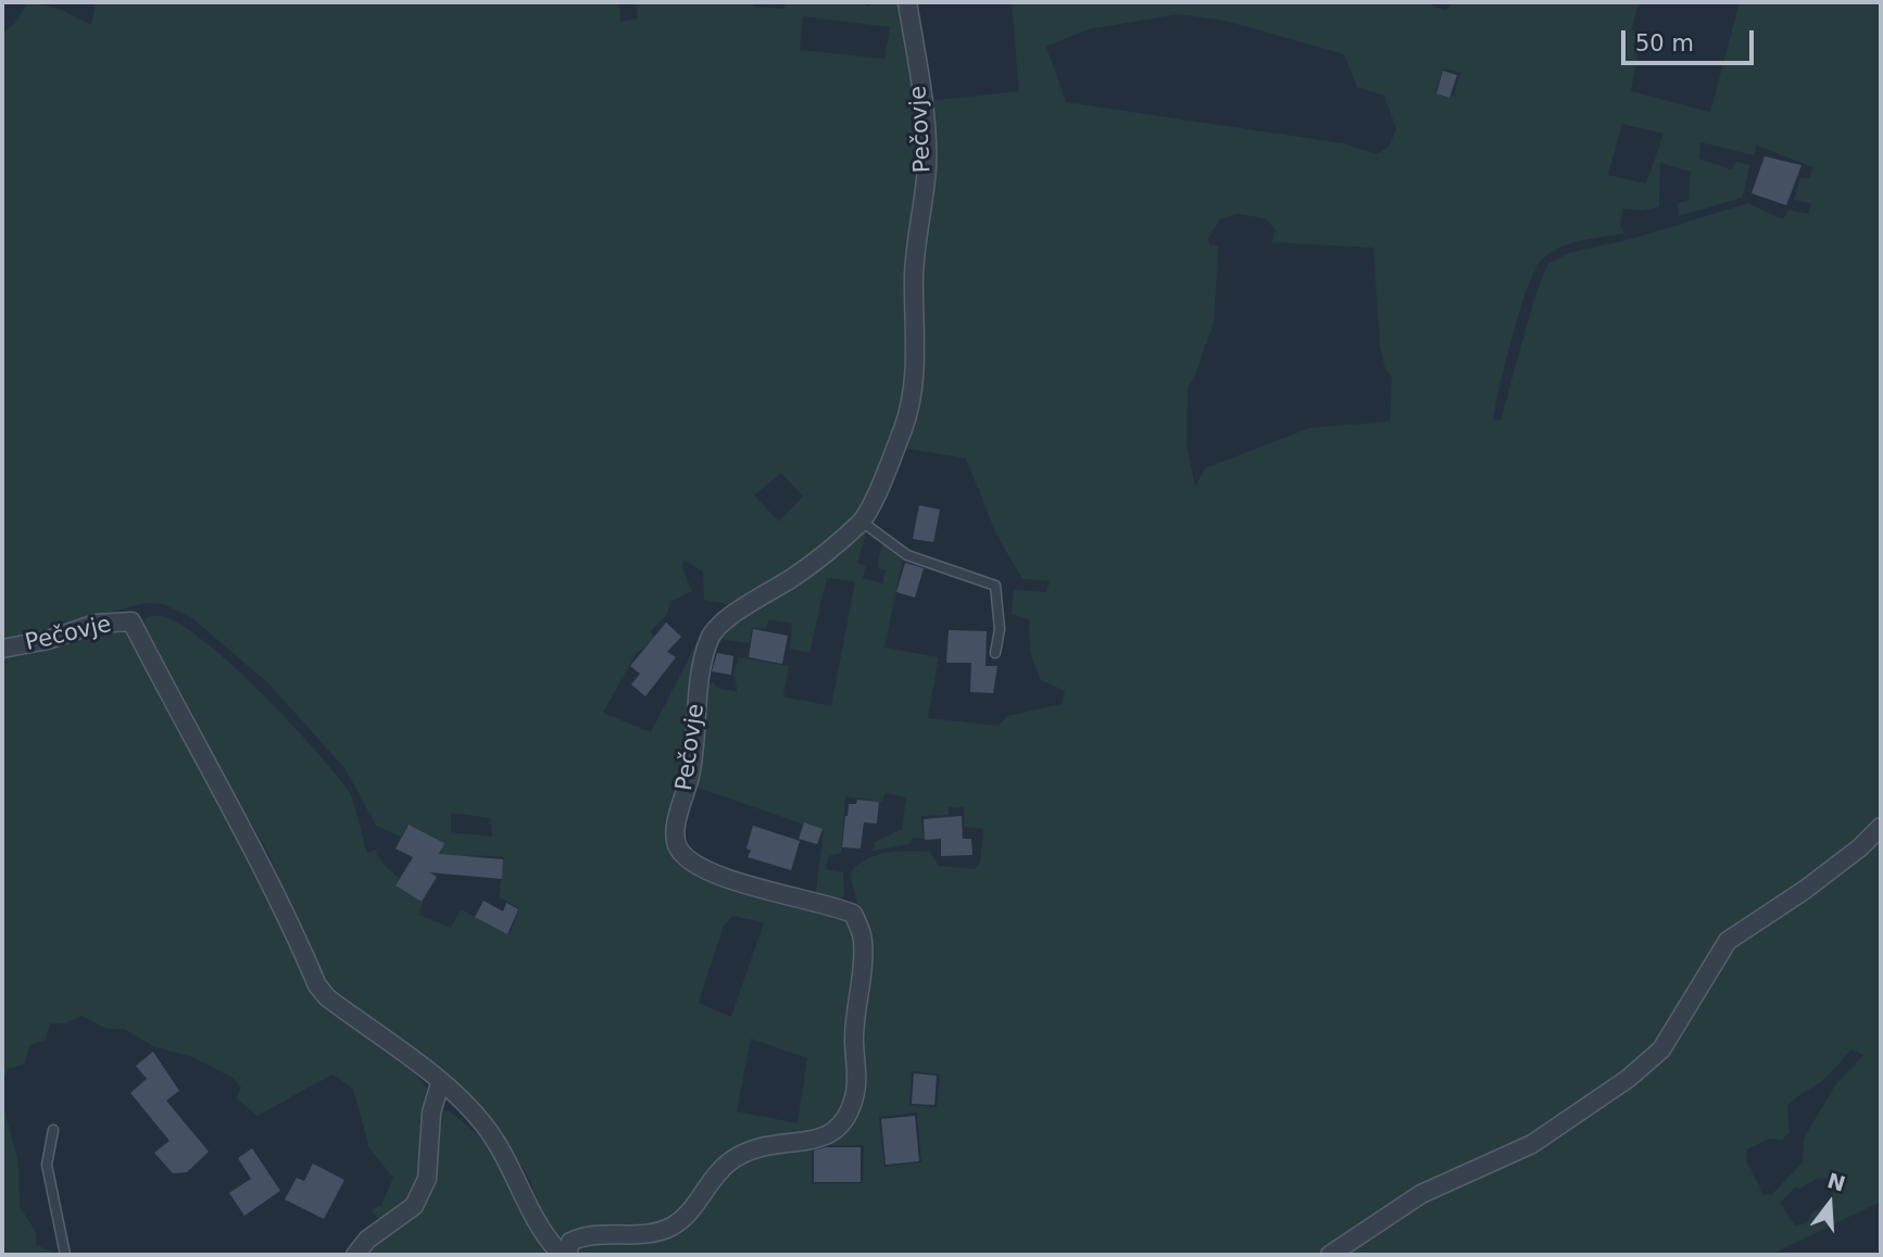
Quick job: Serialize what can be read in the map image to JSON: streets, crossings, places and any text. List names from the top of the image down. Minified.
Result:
{"streets":{"street":["Pečovje"]},"scale_bar":"50 m","north":"top"}
